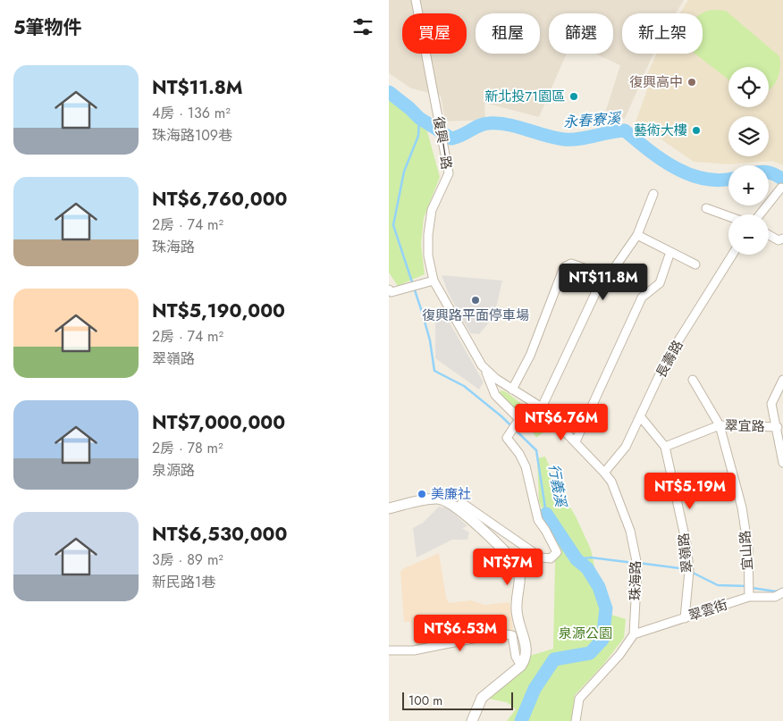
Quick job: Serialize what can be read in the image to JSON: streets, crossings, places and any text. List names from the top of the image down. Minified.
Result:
{"streets":{"street":["復興一路","長壽路","翠宜路","宜山路","翠嶺路","珠海路","翠雲街"]},"crossings":[["復興一路","珠海路"],["長壽路","翠嶺路"],["長壽路","珠海路"],["翠宜路","宜山路"],["翠宜路","翠嶺路"],["宜山路","翠雲街"],["翠嶺路","翠雲街"],["珠海路","翠雲街"]],"water":["永春寮溪","行義溪"],"parks":["泉源公園"],"places":["復興高中","新北投71園區","藝術大樓","復興路平面停車場","美廉社"],"scale_bar":"100 m","page":{"heading":"5筆物件","chip":["買屋","租屋","篩選","新上架"],"list":[{"name":"NT$11.8M","note":"4房 · 136 m² · 珠海路109巷"},{"name":"NT$6,760,000","note":"2房 · 74 m² · 珠海路"},{"name":"NT$5,190,000","note":"2房 · 74 m² · 翠嶺路"},{"name":"NT$7,000,000","note":"2房 · 78 m² · 泉源路"},{"name":"NT$6,530,000","note":"3房 · 89 m² · 新民路1巷"}],"map_buttons":["+","−"],"price":["NT$11.8M","NT$6.76M","NT$5.19M","NT$7M","NT$6.53M"],"scale":"100 m"}}
